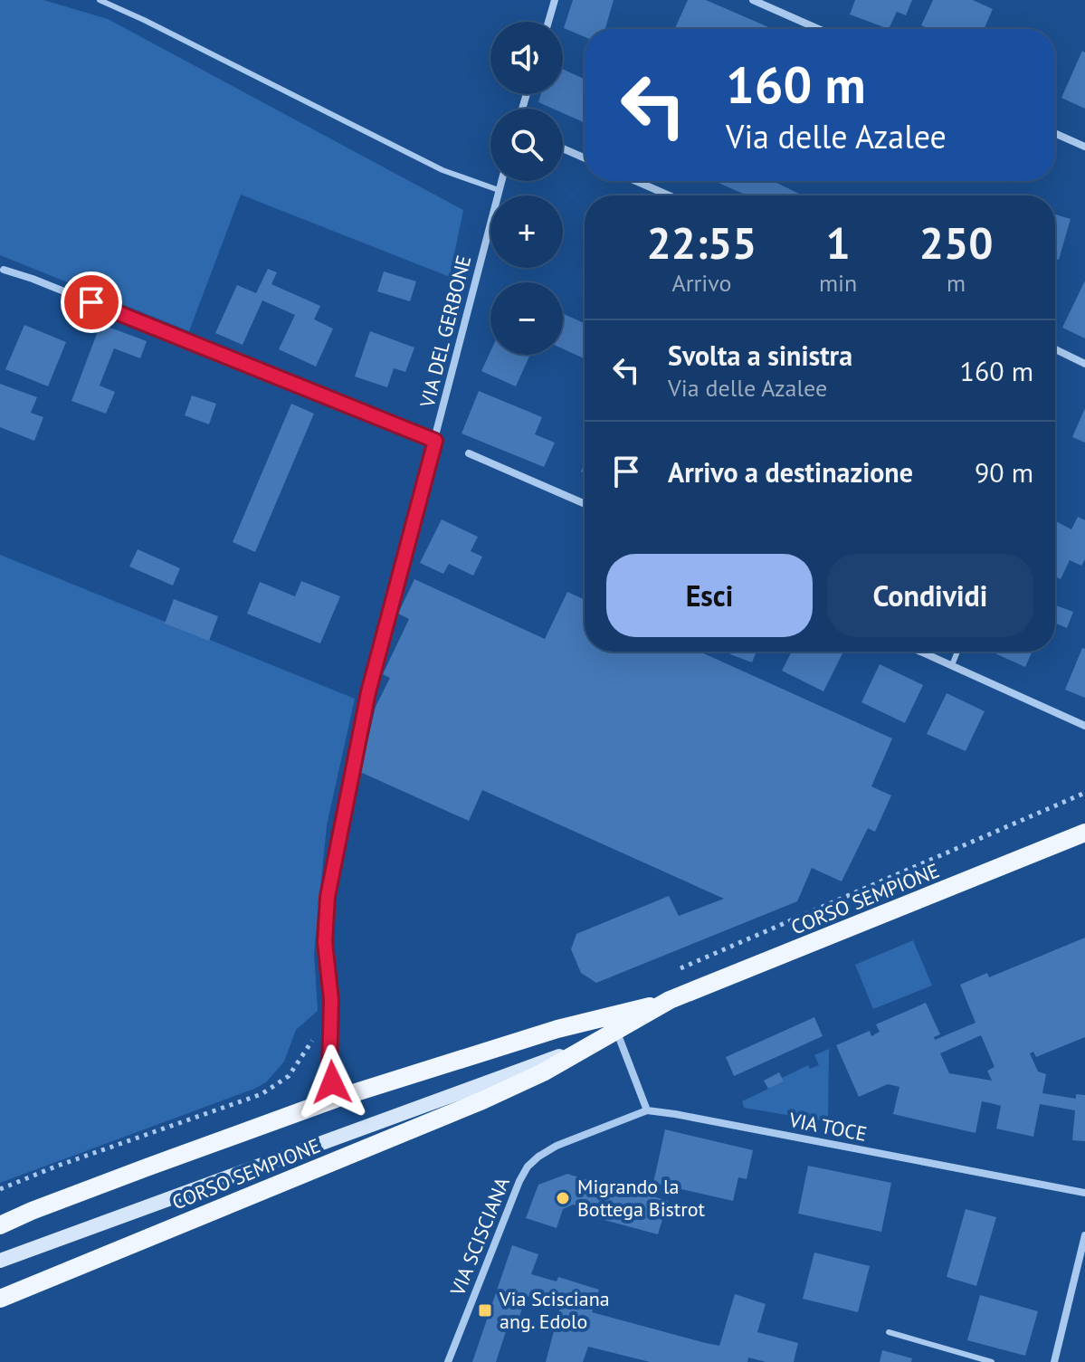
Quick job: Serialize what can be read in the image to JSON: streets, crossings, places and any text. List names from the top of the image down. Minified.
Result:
{"streets":{"main road":["CORSO SEMPIONE"],"street":["VIA DEL GERBONE","VIA TOCE","VIA SCISCIANA"]},"crossings":[["VIA DEL GERBONE","CORSO SEMPIONE"],["VIA TOCE","VIA SCISCIANA"]],"places":{"other":["Migrando la Bottega Bistrot"],"transit":["Via Scisciana ang. Edolo"]},"page":{"map_buttons":["+","−"],"turn":["160 m","Via delle Azalee"],"eta":["22:55","Arrivo","1","min","250","m"],"list":[{"name":"Svolta a sinistra","note":"Via delle Azalee","value":"160 m"},{"name":"Arrivo a destinazione","value":"90 m"}],"buttons":["Esci","Condividi"]}}
